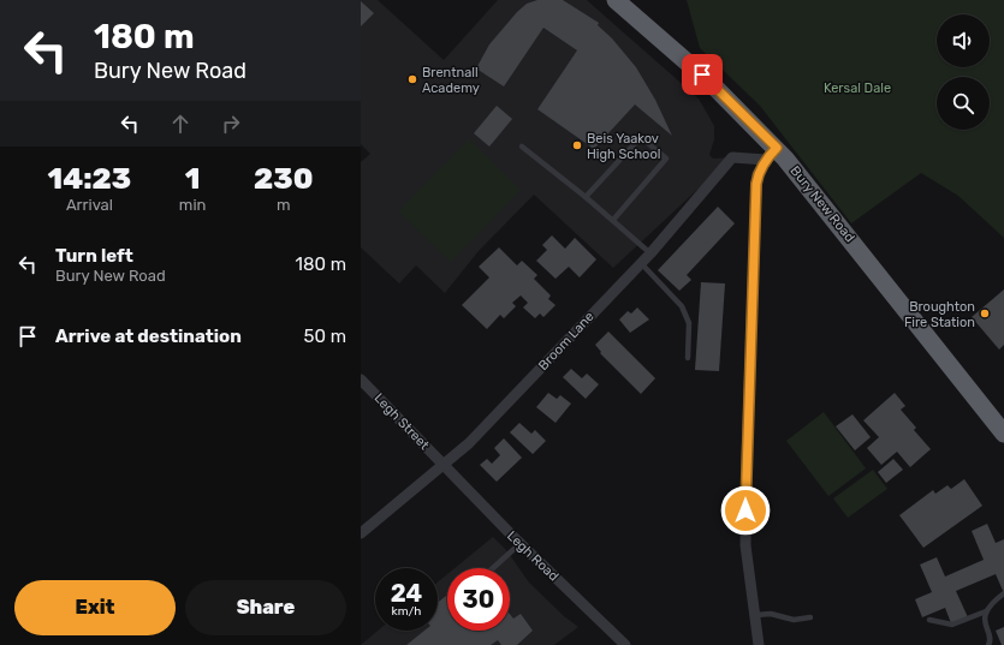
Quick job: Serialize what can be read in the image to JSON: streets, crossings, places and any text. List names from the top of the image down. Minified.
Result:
{"streets":{"highway":["Bury New Road"],"street":["Broom Lane","Legh Street","Legh Road"]},"crossings":[["Bury New Road","Broom Lane"],["Broom Lane","Legh Street"],["Broom Lane","Legh Road"],["Legh Street","Legh Road"]],"parks":["Kersal Dale"],"places":["Brentnall Academy","Beis Yaakov High School","Broughton Fire Station"],"page":{"turn":["180 m","Bury New Road"],"eta":["14:23","Arrival","1","min","230","m"],"list":[{"name":"Turn left","note":"Bury New Road","value":"180 m"},{"name":"Arrive at destination","value":"50 m"}],"speed":"24 km/h","limit":"30","buttons":["Exit","Share"]}}
